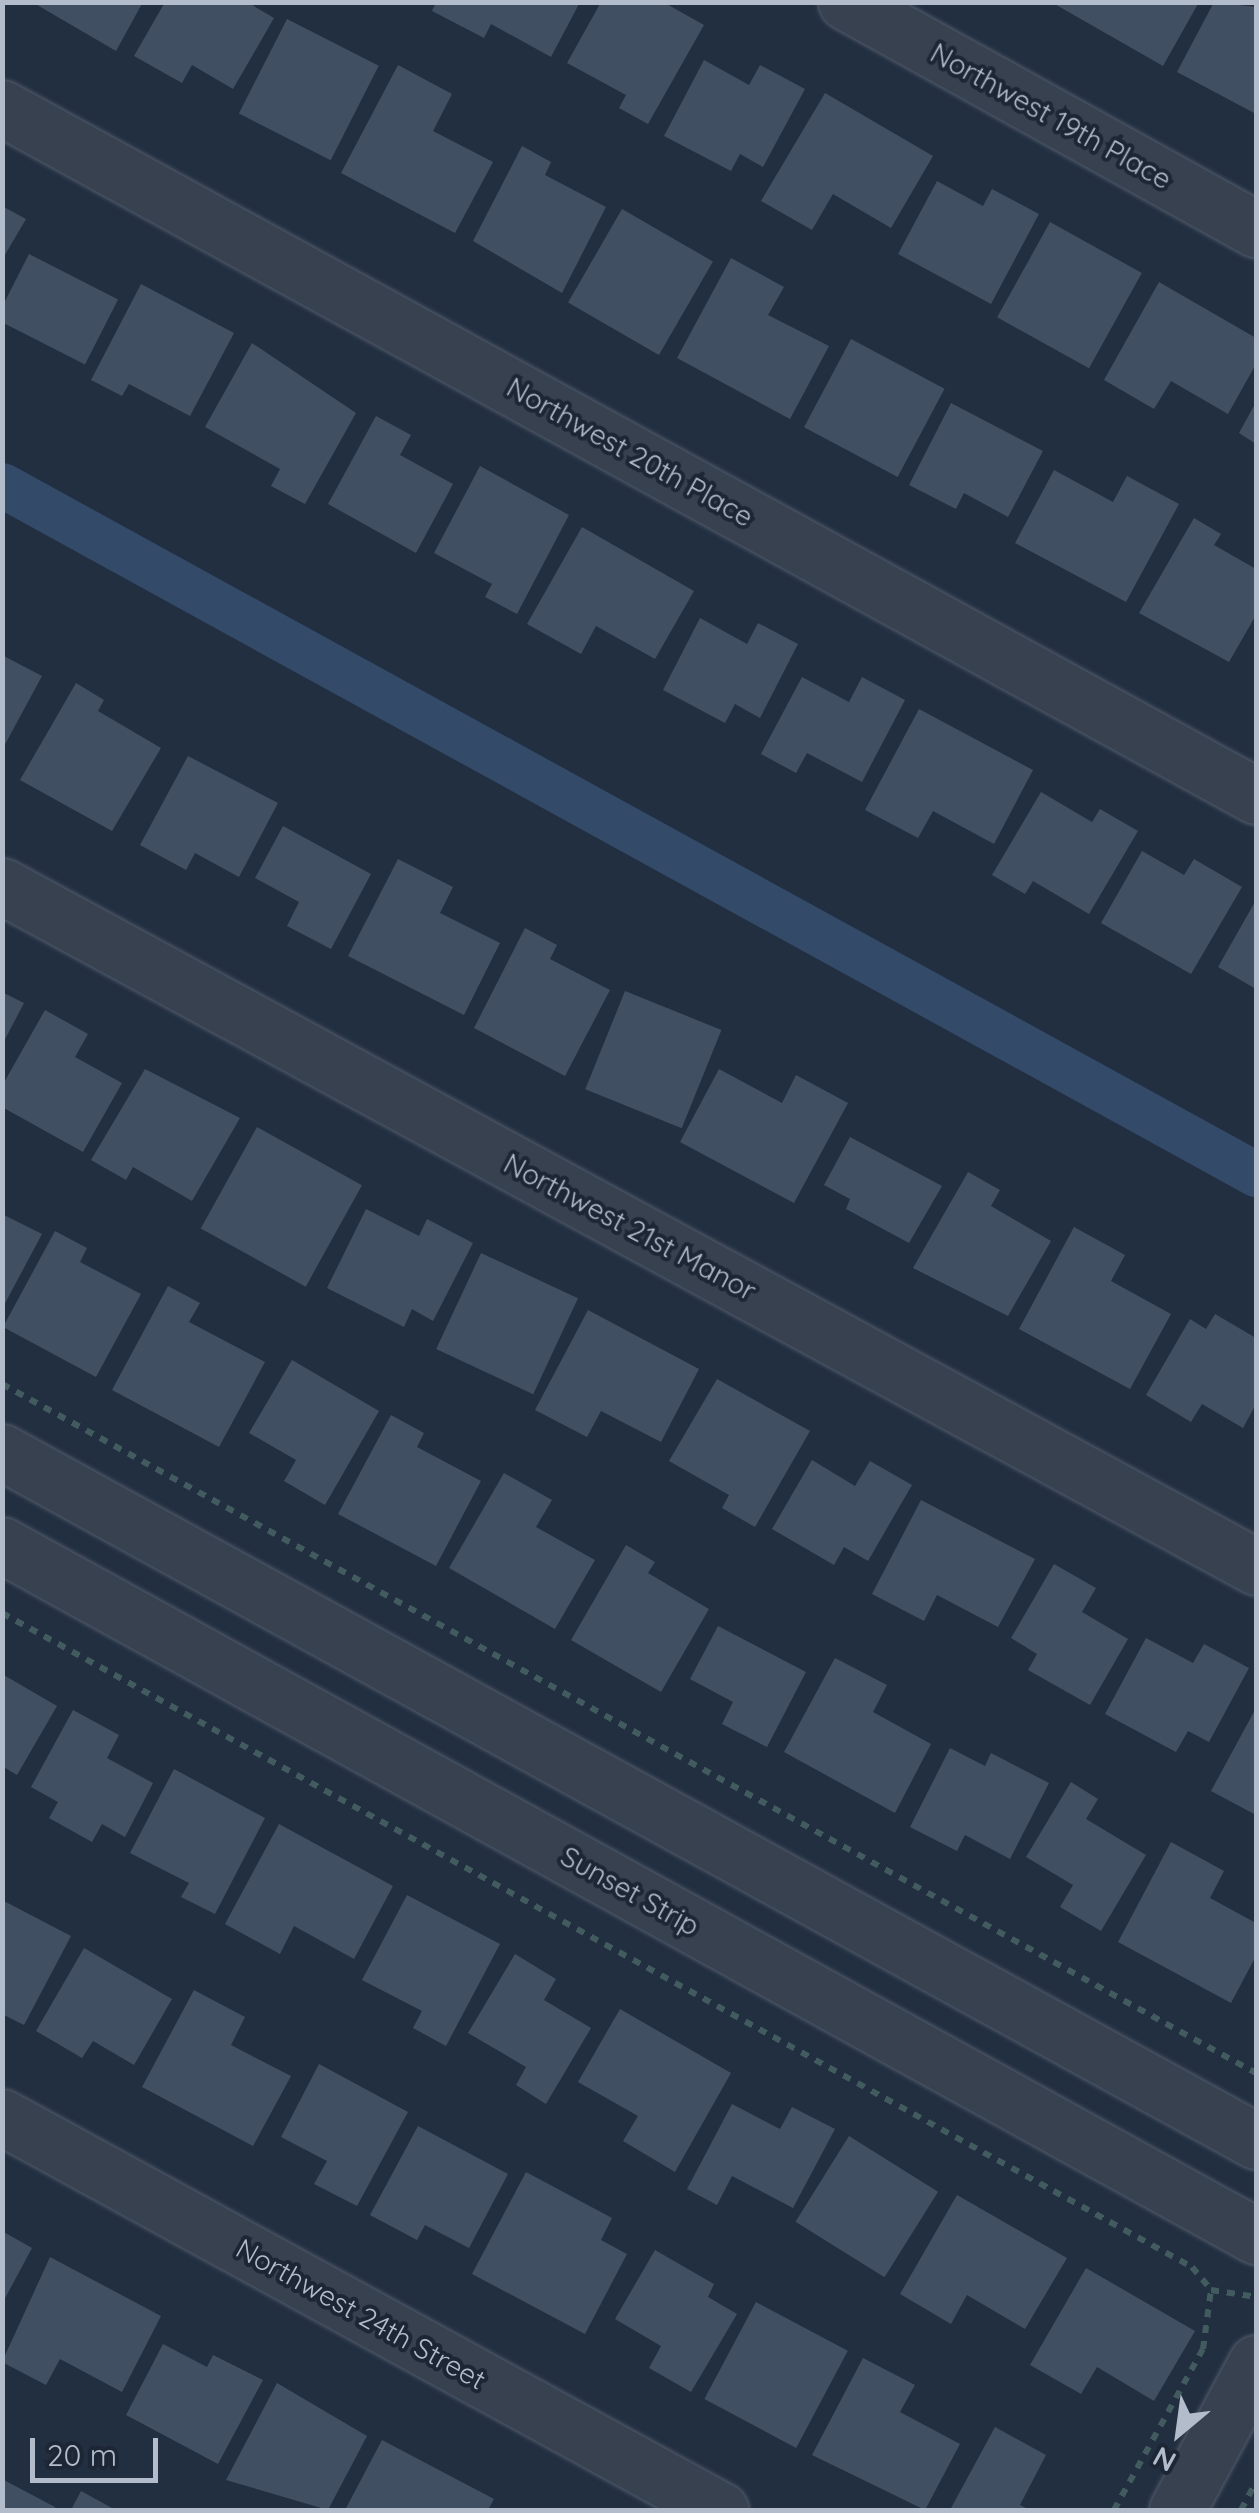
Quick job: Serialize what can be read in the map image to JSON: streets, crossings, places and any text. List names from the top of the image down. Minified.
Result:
{"streets":{"street":["Northwest 19th Place","Northwest 20th Place","Northwest 21st Manor","Sunset Strip","Northwest 24th Street"]},"scale_bar":"20 m","north":"bottom left"}
